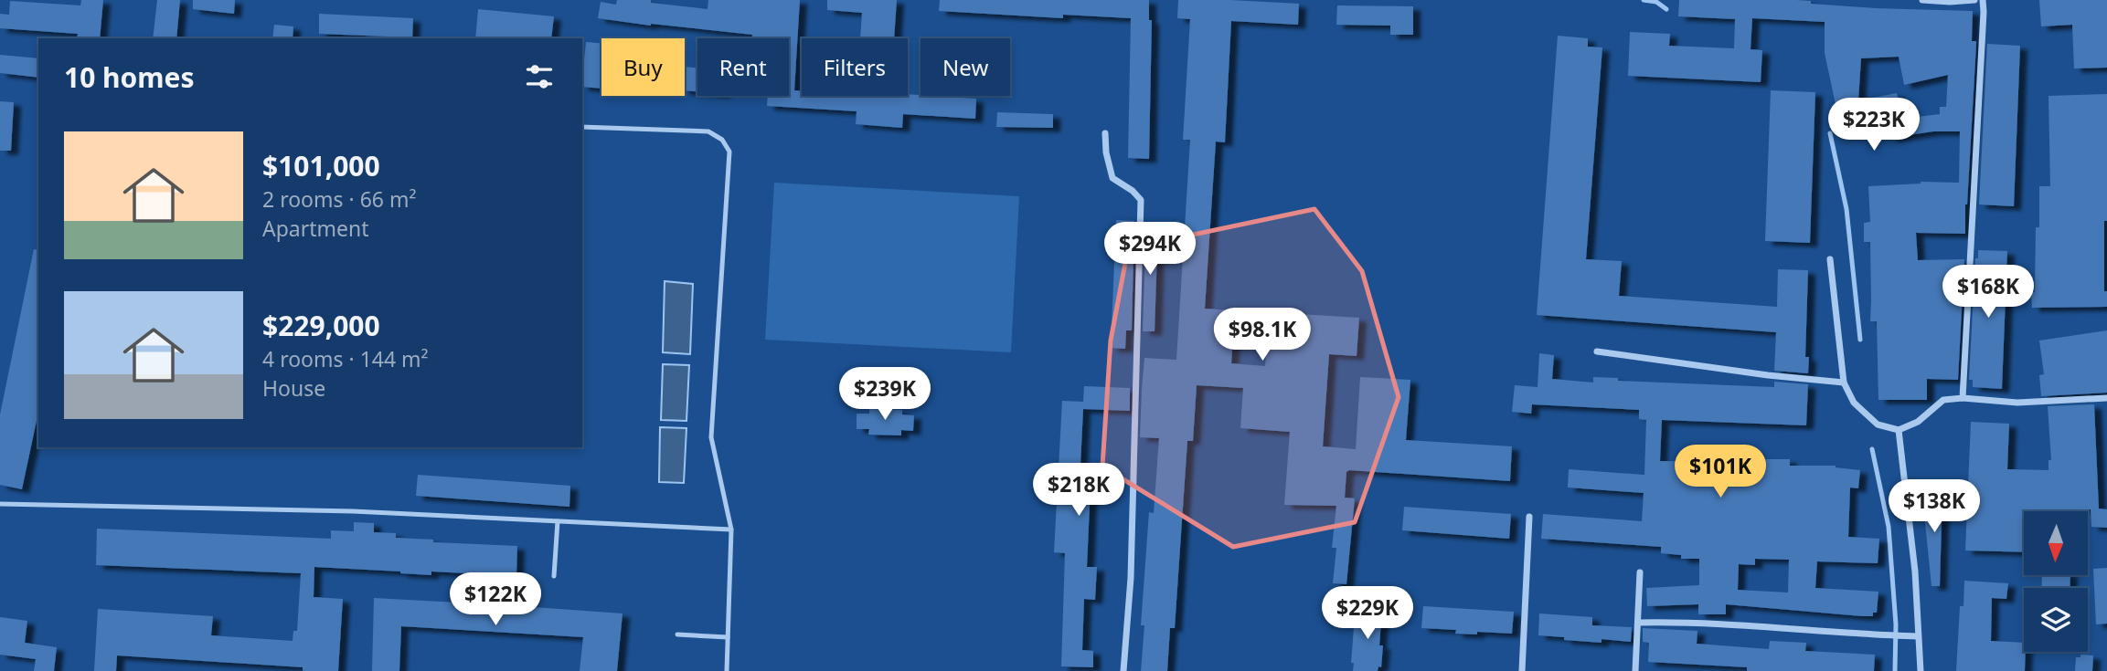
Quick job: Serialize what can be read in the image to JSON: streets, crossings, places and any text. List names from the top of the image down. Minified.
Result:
{"north":"bottom","page":{"chip":["Buy","Rent","Filters","New"],"heading":"10 homes","price":["$223K","$294K","$168K","$98.1K","$239K","$101K","$218K","$138K","$122K","$229K"],"list":[{"name":"$101,000","note":"2 rooms · 66 m² · Apartment"},{"name":"$229,000","note":"4 rooms · 144 m² · House"}]}}
